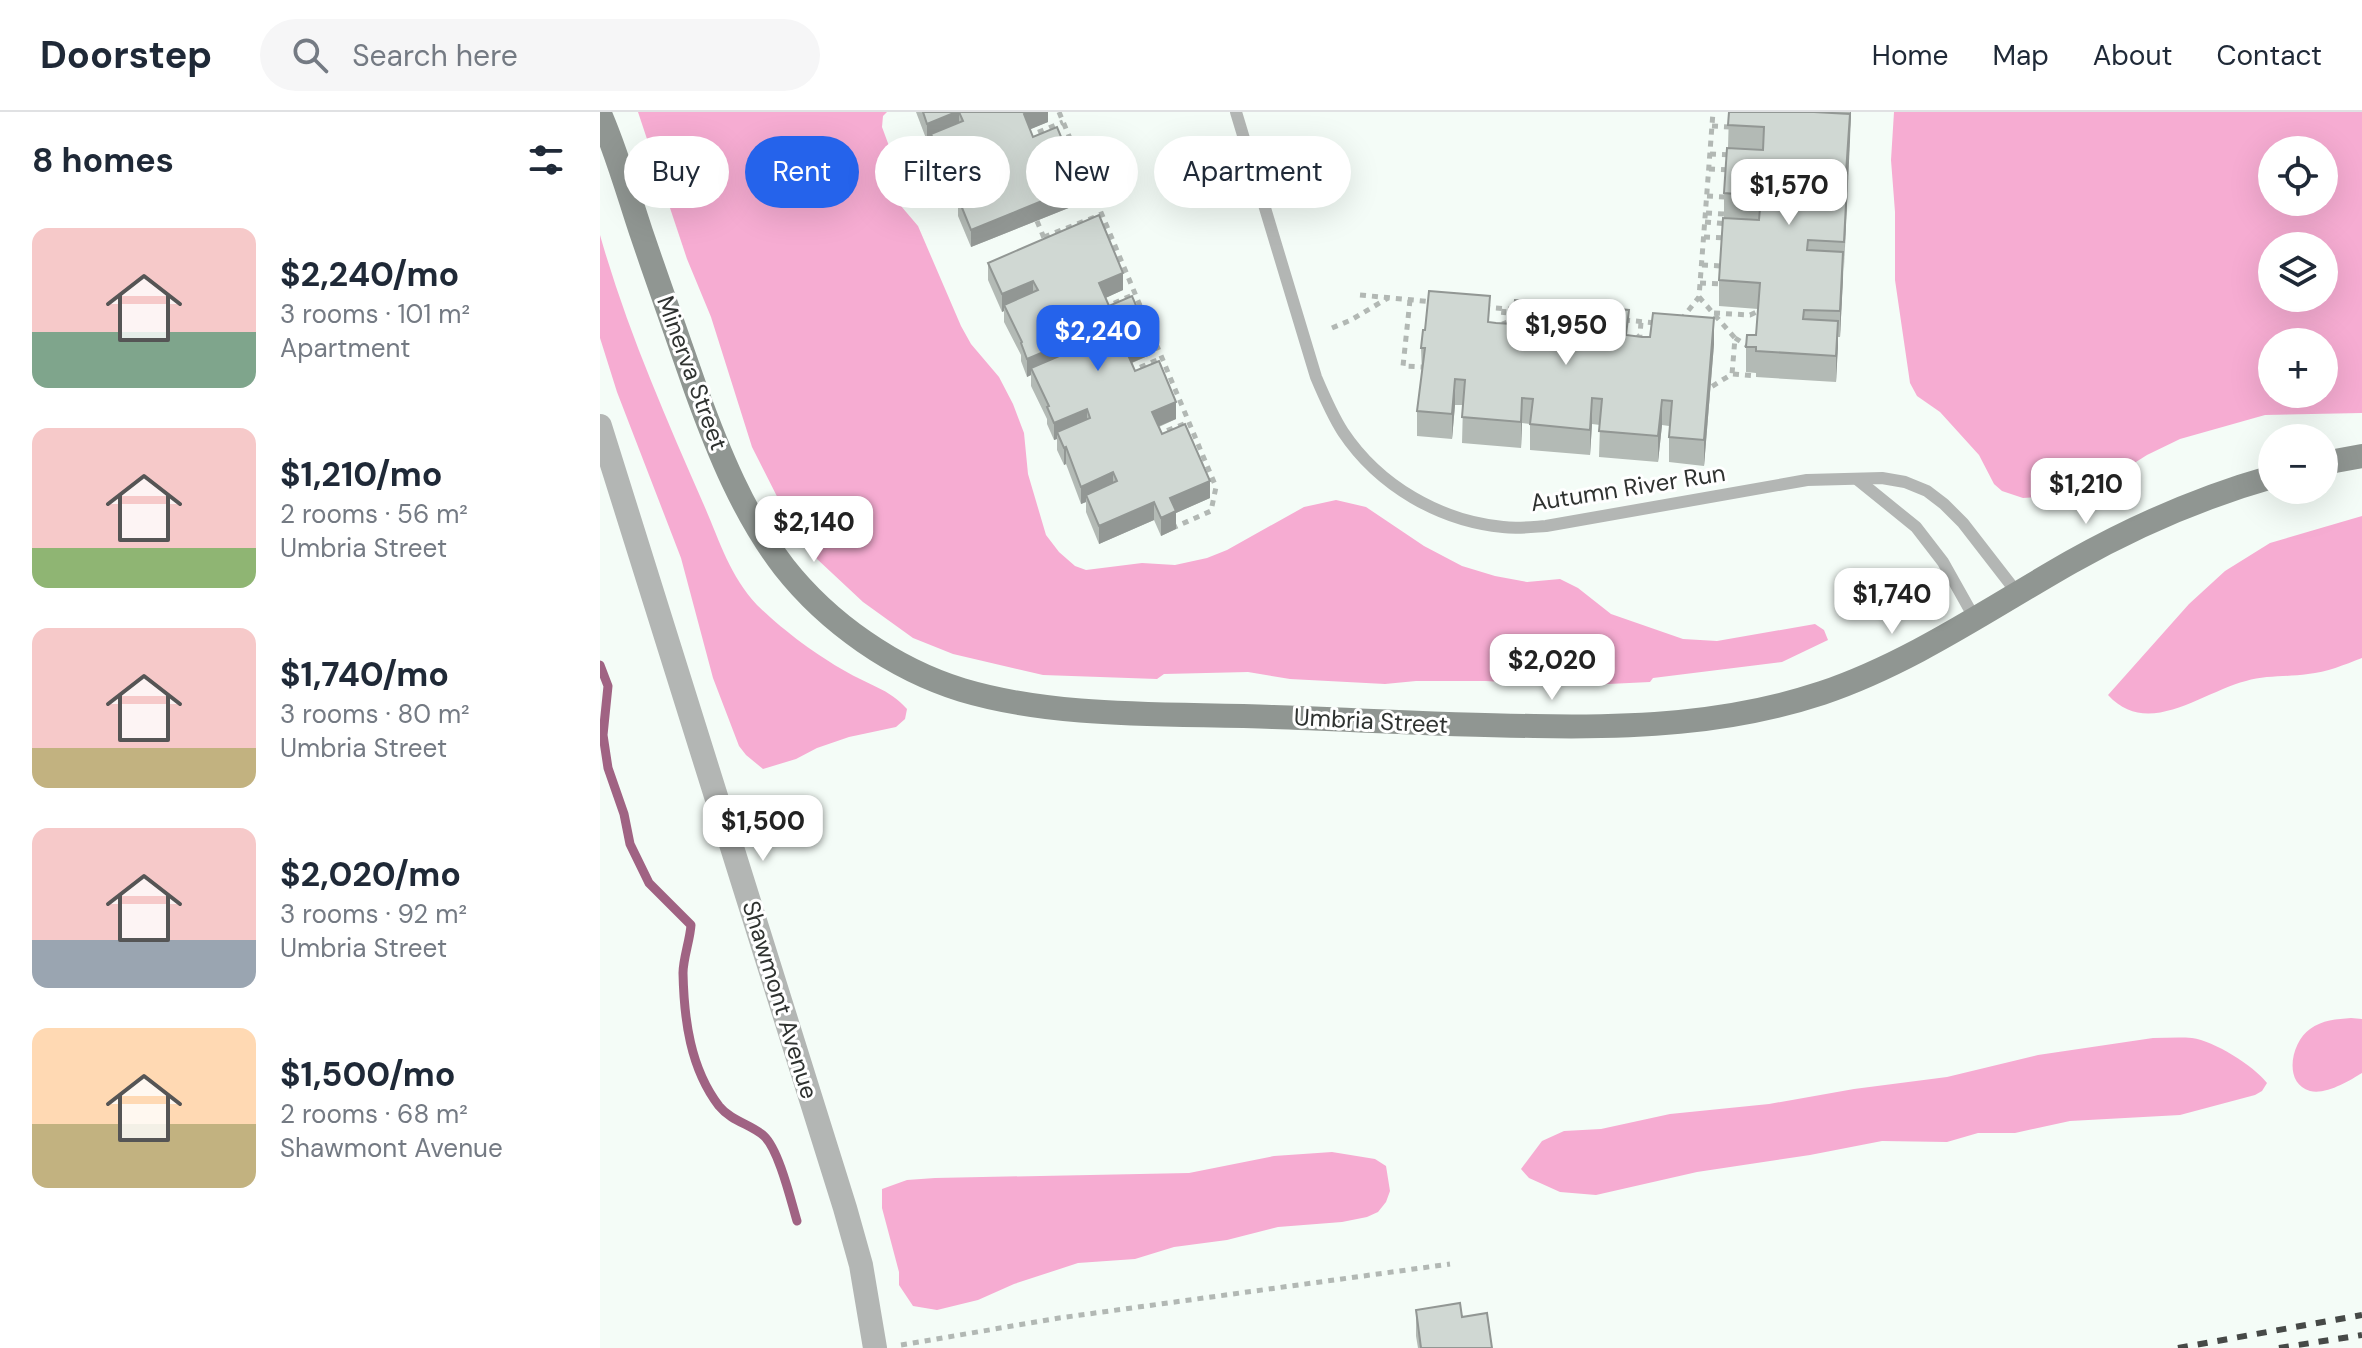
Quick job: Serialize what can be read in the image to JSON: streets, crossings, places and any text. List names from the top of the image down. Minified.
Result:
{"streets":{"main road":["Minerva Street","Umbria Street"],"street":["Shawmont Avenue"],"lane":["Autumn River Run"]},"crossings":[["Minerva Street","Umbria Street"],["Autumn River Run","Umbria Street"]],"page":{"header":"Doorstep","search":"Search here","nav":["Home","Map","About","Contact"],"heading":"8 homes","map_buttons":["+","−"],"chip":["Buy","Rent","Filters","New","Apartment"],"price":["$1,570","$1,950","$2,240","$1,210","$2,140","$1,740","$2,020","$1,500"],"list":[{"name":"$2,240/mo","note":"3 rooms · 101 m² · Apartment"},{"name":"$1,210/mo","note":"2 rooms · 56 m² · Umbria Street"},{"name":"$1,740/mo","note":"3 rooms · 80 m² · Umbria Street"},{"name":"$2,020/mo","note":"3 rooms · 92 m² · Umbria Street"},{"name":"$1,500/mo","note":"2 rooms · 68 m² · Shawmont Avenue"}]}}
